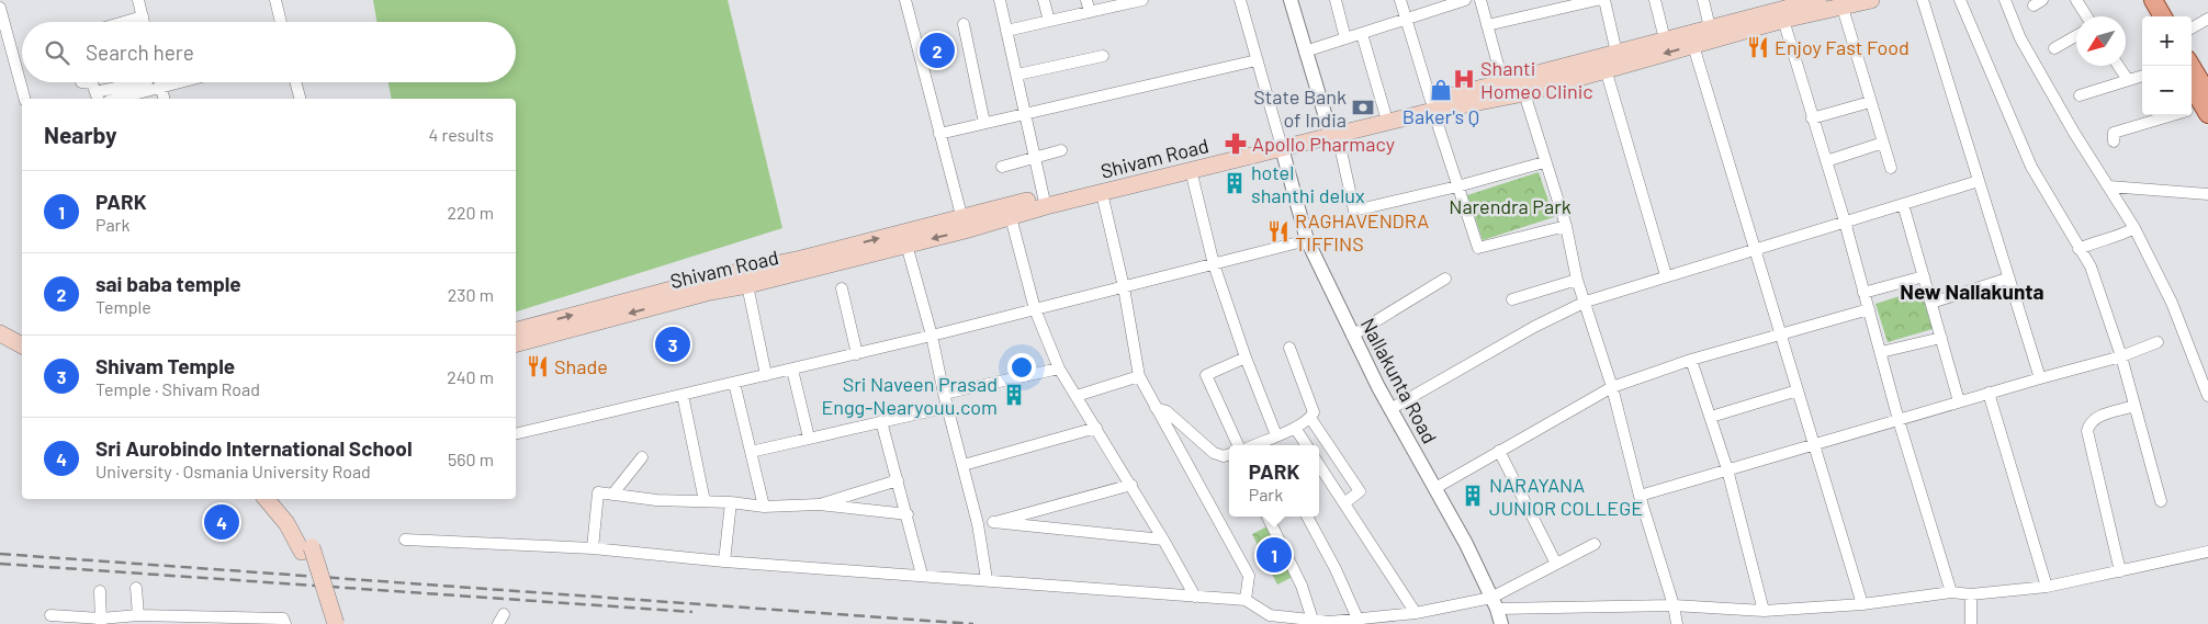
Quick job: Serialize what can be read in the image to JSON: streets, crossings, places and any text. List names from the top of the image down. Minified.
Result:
{"streets":{"main road":["Shivam Road"],"street":["Nallakunta Road"]},"crossings":[["Shivam Road","Nallakunta Road"]],"districts":["New Nallakunta"],"parks":["Narendra Park"],"places":{"restaurant":["Enjoy Fast Food","RAGHAVENDRA TIFFINS","Shade"],"hospital":["Shanti Homeo Clinic"],"shop":["Baker's Q"],"bank":["State Bank of India"],"pharmacy":["Apollo Pharmacy"],"building":["hotel shanthi delux","Sri Naveen Prasad Engg-Nearyouu.com","NARAYANA JUNIOR COLLEGE"]},"north":"bottom left","page":{"map_buttons":["+","−"],"search":"Search here","pins":["2","3","4","1"],"heading":["Nearby","4 results"],"list":[{"mark":"1","name":"PARK","note":"Park","value":"220 m"},{"mark":"2","name":"sai baba temple","note":"Temple","value":"230 m"},{"mark":"3","name":"Shivam Temple","note":"Temple · Shivam Road","value":"240 m"},{"mark":"4","name":"Sri Aurobindo International School","note":"University · Osmania University Road","value":"560 m"}],"popup":["PARK","Park"]}}
